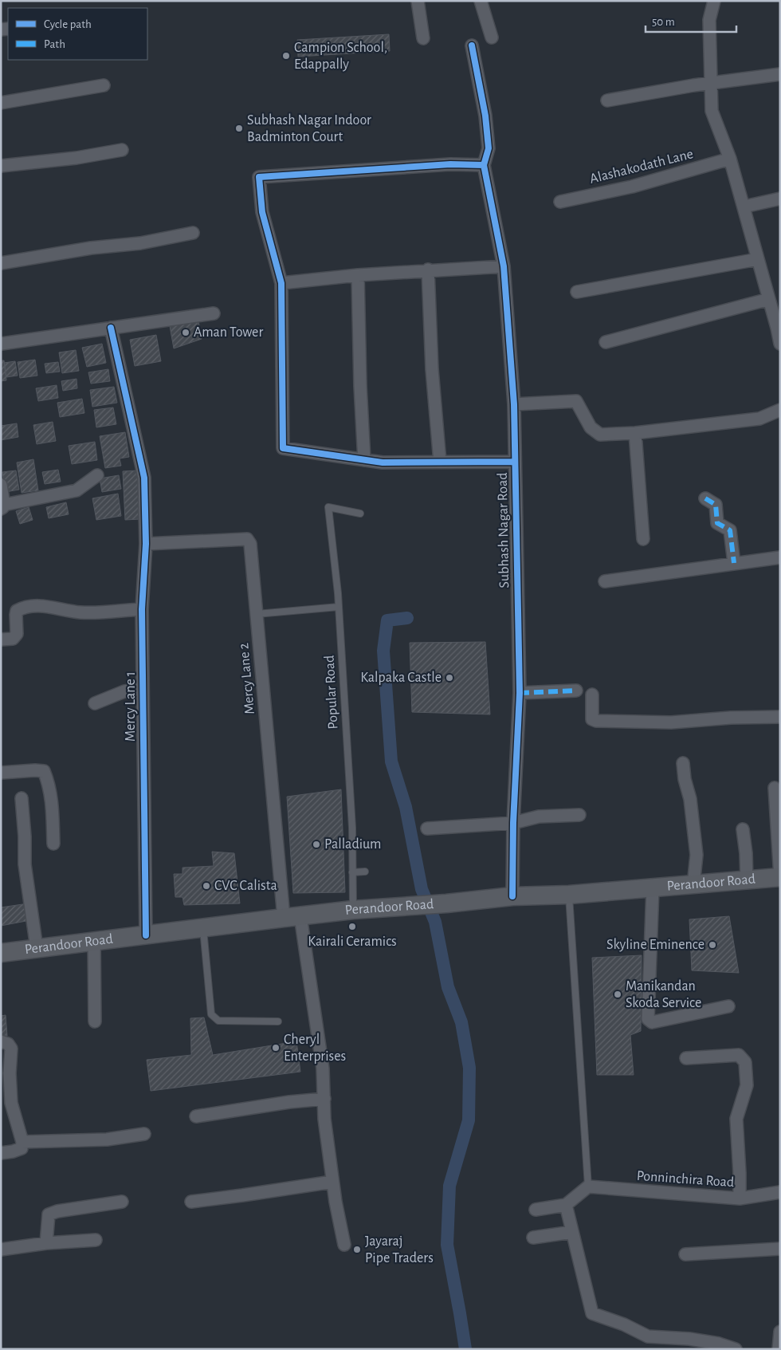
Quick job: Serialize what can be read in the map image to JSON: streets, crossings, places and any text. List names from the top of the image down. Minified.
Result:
{"streets":{"main road":["Perandoor Road"],"street":["Alashakodath Lane","Subhash Nagar Road","Mercy Lane 2","Mercy Lane 1","Ponninchira Road"],"lane":["Popular Road"]},"crossings":[["Subhash Nagar Road","Perandoor Road"],["Mercy Lane 2","Mercy Lane 1"],["Mercy Lane 2","Perandoor Road"],["Popular Road","Perandoor Road"],["Mercy Lane 1","Perandoor Road"]],"places":["Campion School, Edappally","Subhash Nagar Indoor Badminton Court","Aman Tower","Kalpaka Castle","Palladium","CVC Calista","Kairali Ceramics","Skyline Eminence","Manikandan Skoda Service","Cheryl Enterprises","Jayaraj Pipe Traders"],"legend":["Cycle path","Path"],"scale_bar":"50 m"}
